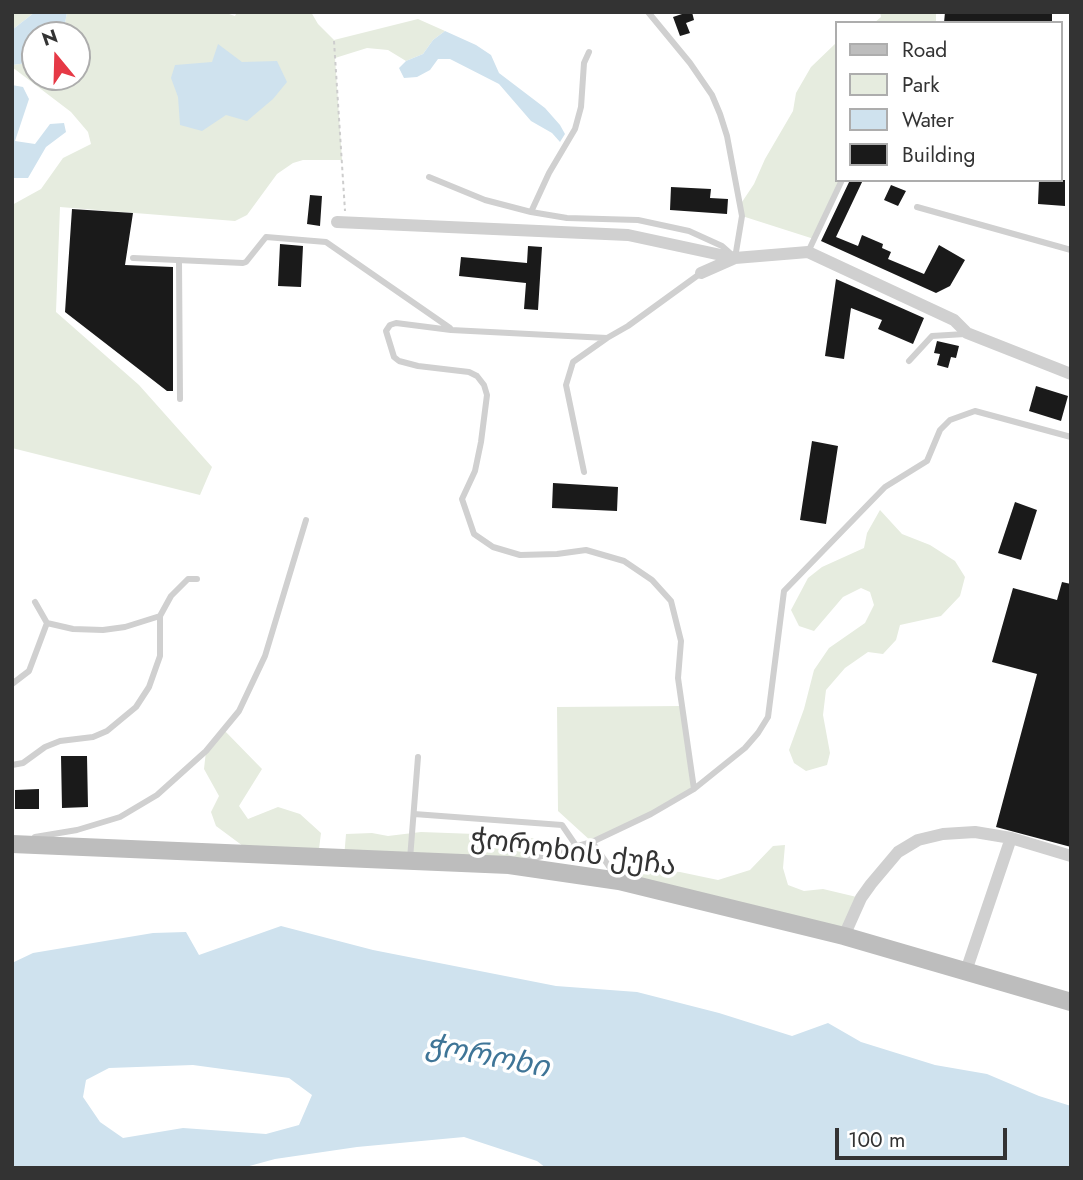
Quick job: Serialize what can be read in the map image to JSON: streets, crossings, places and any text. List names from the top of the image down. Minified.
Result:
{"streets":{"street":["ჭოროხის ქუჩა"]},"water":["ჭოროხი"],"legend":["Road","Park","Water","Building"],"scale_bar":"100 m","north":"top"}
